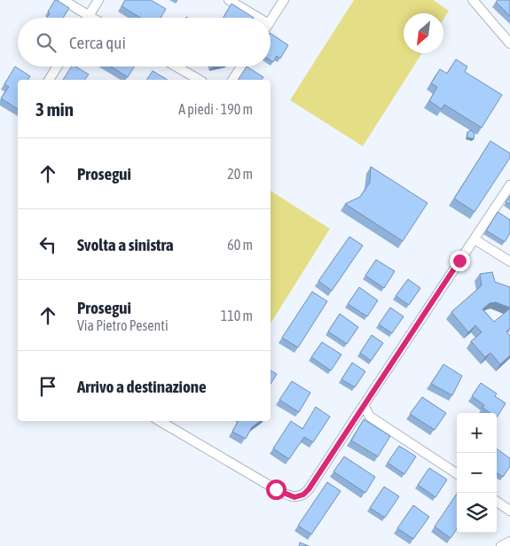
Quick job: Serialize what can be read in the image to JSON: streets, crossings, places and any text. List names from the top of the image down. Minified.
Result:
{"north":"bottom left","page":{"search":"Cerca qui","heading":["3 min","A piedi · 190 m"],"list":[["Prosegui","20 m"],["Svolta a sinistra","60 m"],["Prosegui","Via Pietro Pesenti","110 m"],"Arrivo a destinazione"],"map_buttons":["+","−"]}}
